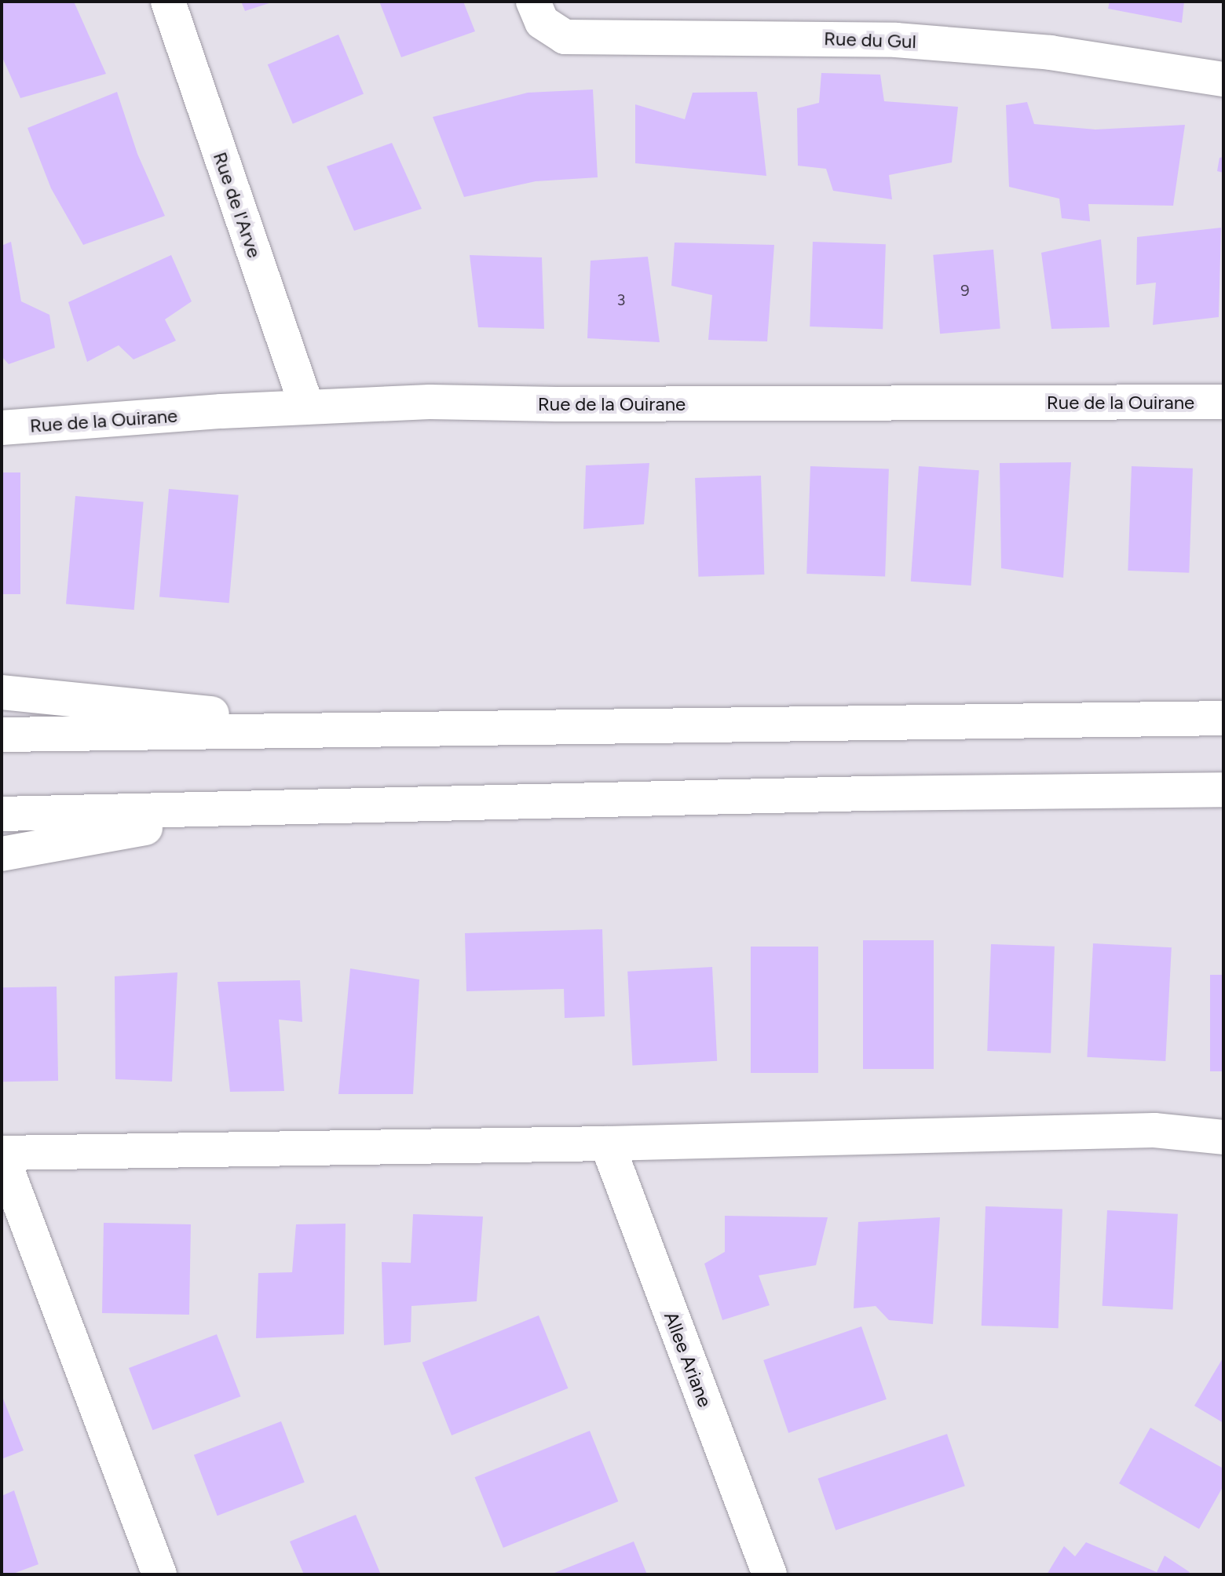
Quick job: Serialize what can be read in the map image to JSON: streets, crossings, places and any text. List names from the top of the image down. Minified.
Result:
{"streets":{"main road":["Rue du Gul","Rue de l'Arve","Rue de la Ouirane","Allee Ariane"]},"crossings":[["Rue de l'Arve","Rue de la Ouirane"]],"house_numbers":["9","3"]}
